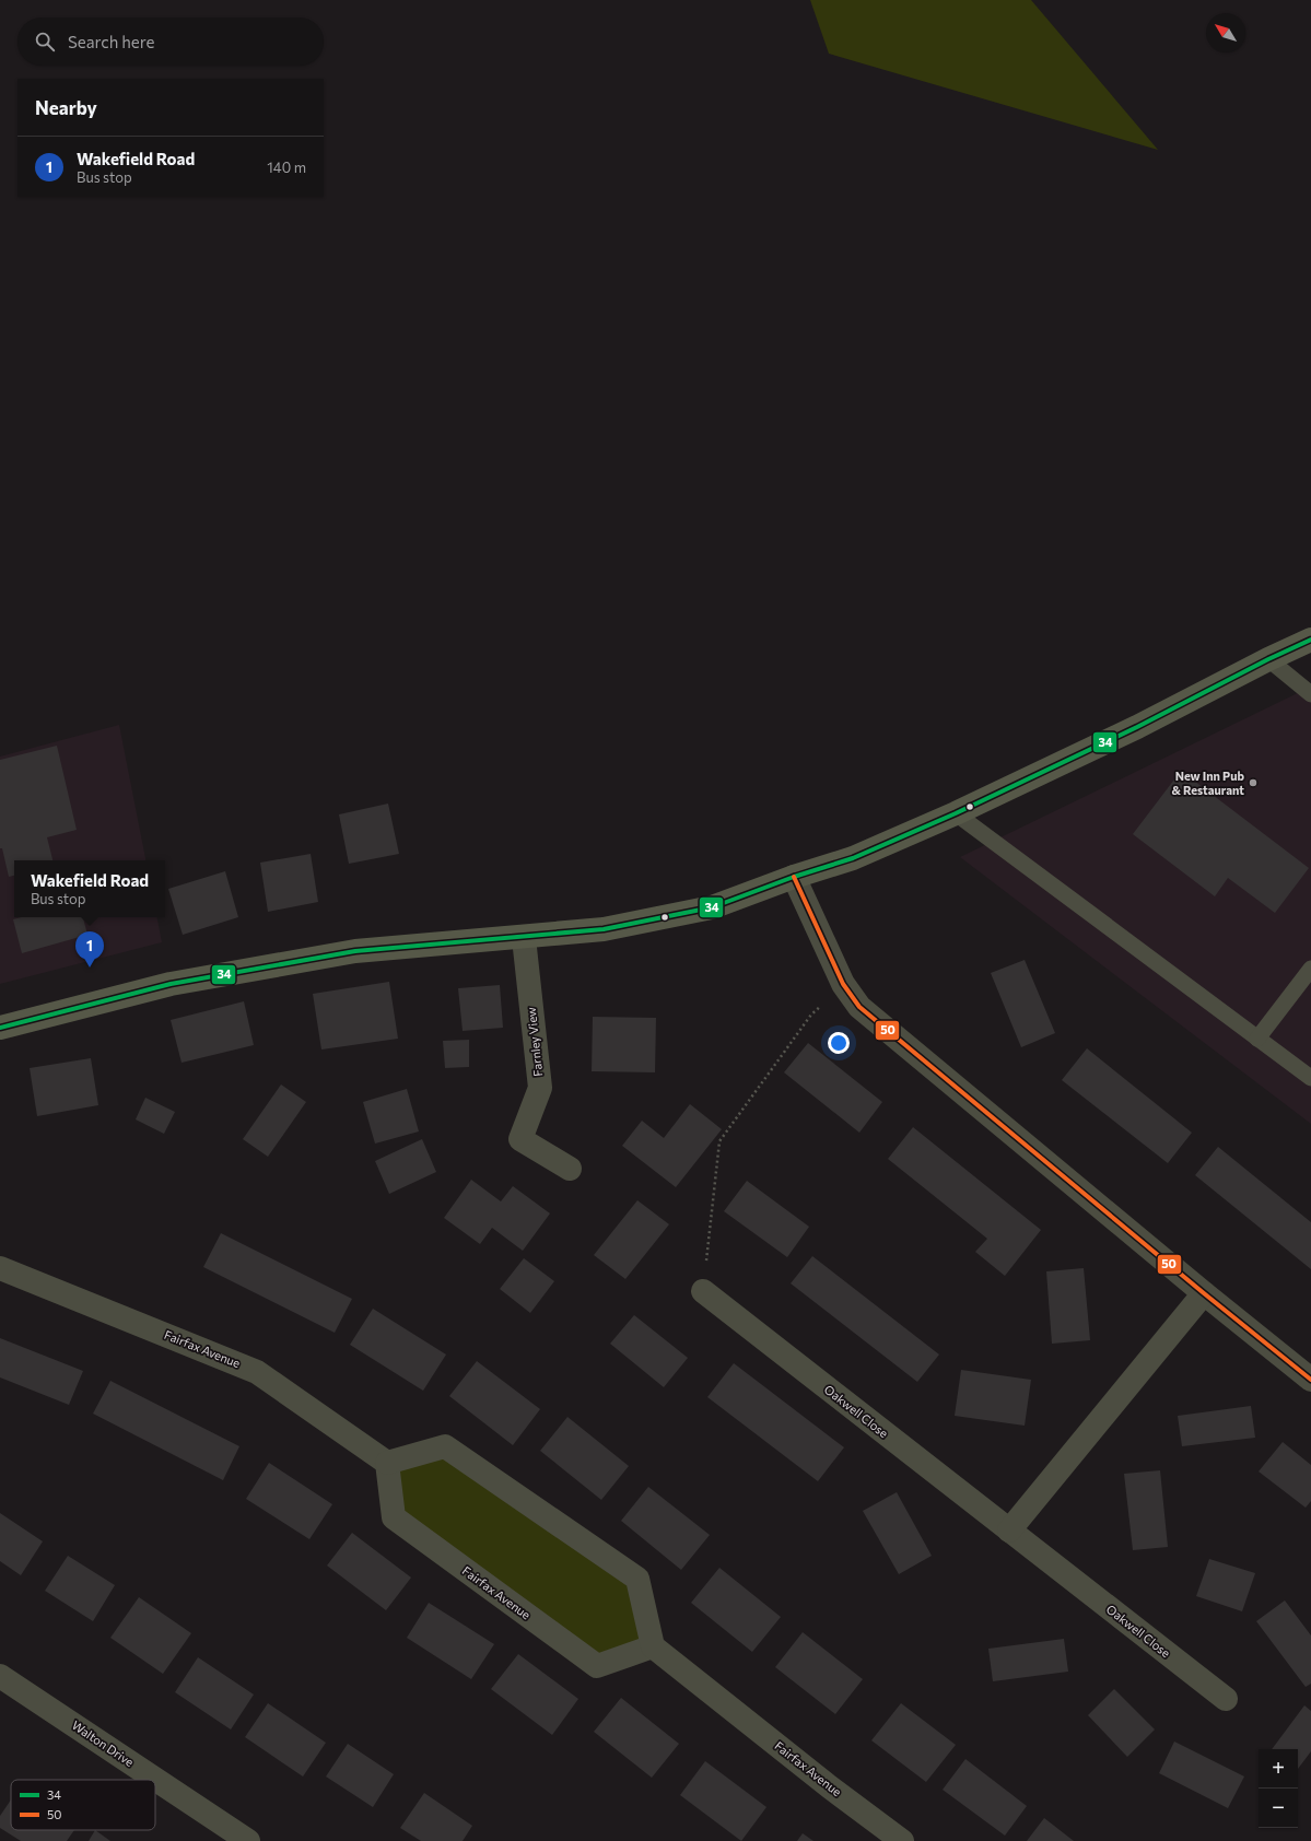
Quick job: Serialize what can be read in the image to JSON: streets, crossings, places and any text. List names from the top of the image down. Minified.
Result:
{"streets":{"street":["Farnley View","Fairfax Avenue","Oakwell Close","Walton Drive"]},"places":["New Inn Pub & Restaurant"],"lines":["transit line 34","transit line 50"],"legend":["34","50"],"north":"top left","page":{"search":"Search here","heading":"Nearby","list":[{"mark":"1","name":"Wakefield Road","note":"Bus stop","value":"140 m"}],"popup":["Wakefield Road","Bus stop"],"pins":"1","map_buttons":["+","−"]}}
